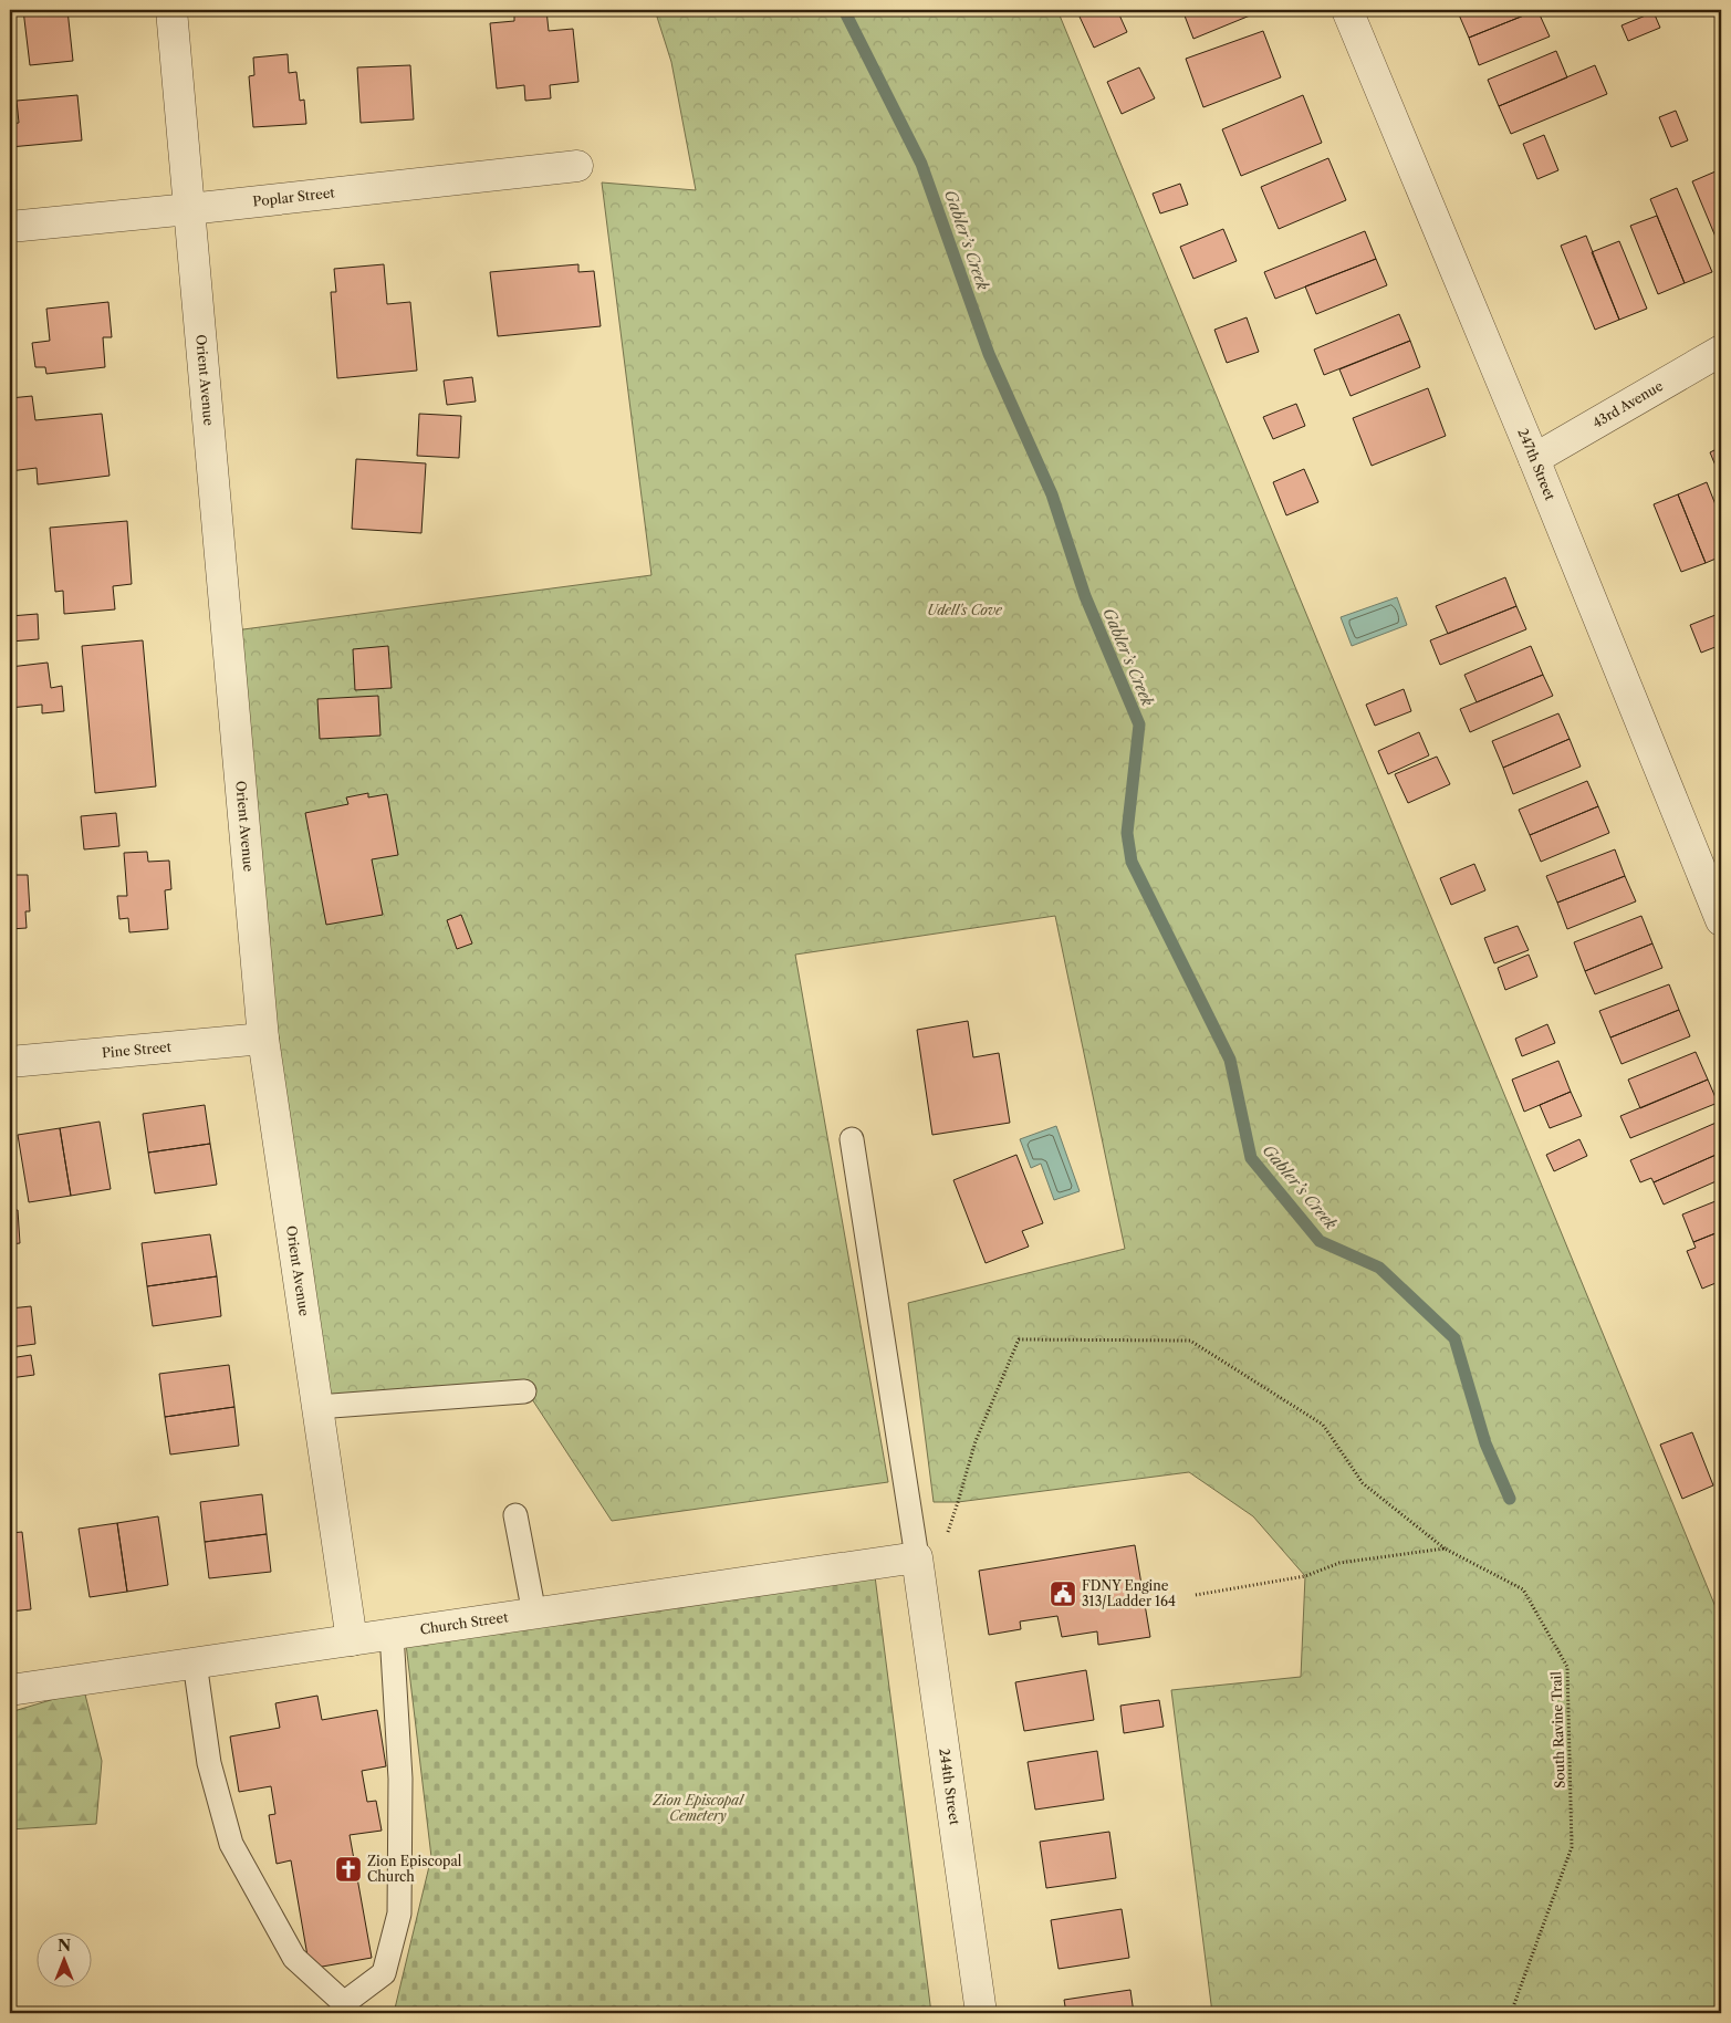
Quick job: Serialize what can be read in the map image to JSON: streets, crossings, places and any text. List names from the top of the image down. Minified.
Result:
{"streets":{"street":["Poplar Street","Orient Avenue","43rd Avenue","247th Street","Pine Street","Church Street","244th Street"],"path":["South Ravine Trail"]},"crossings":[["Poplar Street","Orient Avenue"],["Orient Avenue","Pine Street"],["Orient Avenue","Church Street"],["43rd Avenue","247th Street"],["Church Street","244th Street"]],"water":["Gabler’s Creek"],"parks":["Udell's Cove","Zion Episcopal Cemetery"],"places":{"public building":["FDNY Engine 313/Ladder 164"],"church":["Zion Episcopal Church"]},"north":"top"}
